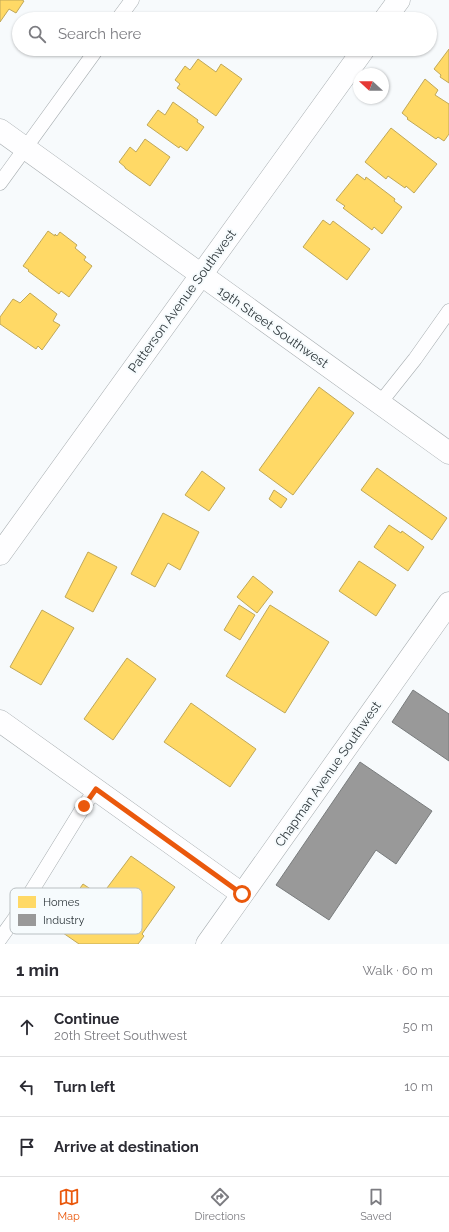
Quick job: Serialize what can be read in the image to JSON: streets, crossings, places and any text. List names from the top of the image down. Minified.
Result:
{"streets":{"street":["Patterson Avenue Southwest","19th Street Southwest","Chapman Avenue Southwest"]},"crossings":[["Patterson Avenue Southwest","19th Street Southwest"]],"legend":["Homes","Industry"],"north":"left","page":{"search":"Search here","heading":["1 min","Walk · 60 m"],"list":[["Continue","20th Street Southwest","50 m"],["Turn left","10 m"],"Arrive at destination"],"nav":["Map","Directions","Saved"]}}
